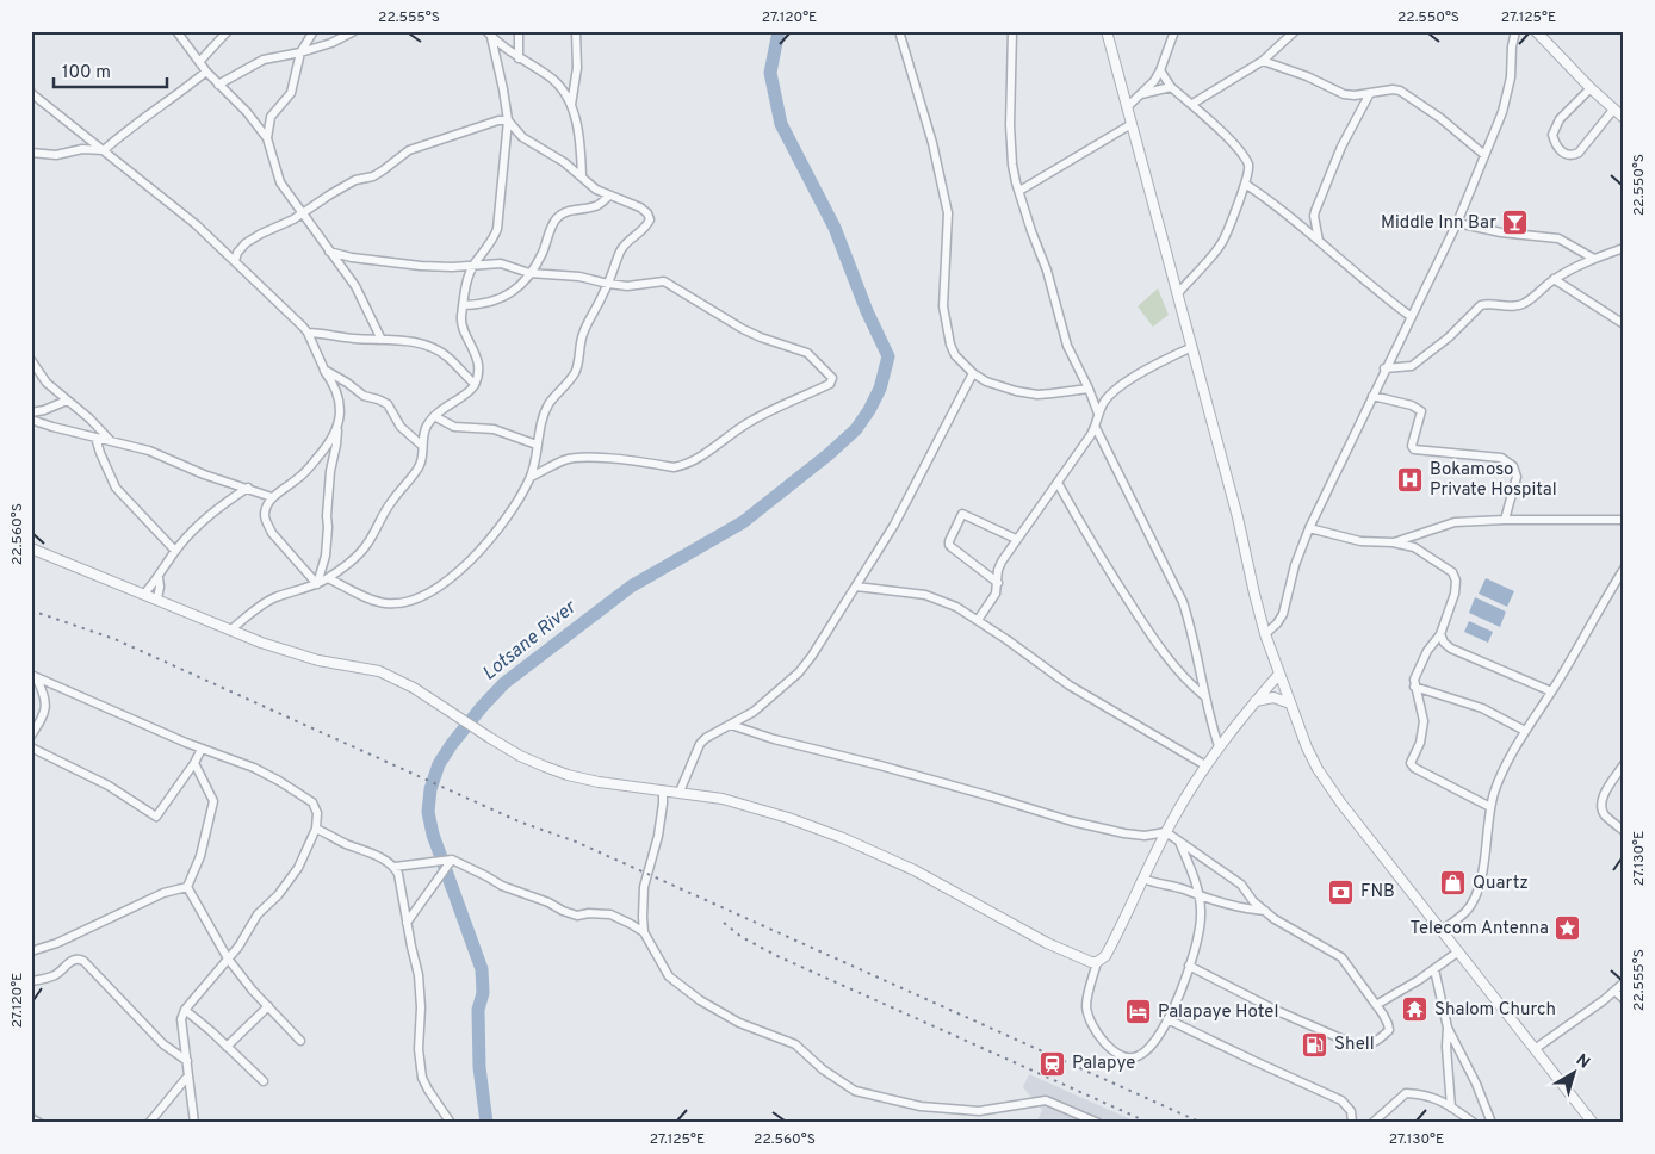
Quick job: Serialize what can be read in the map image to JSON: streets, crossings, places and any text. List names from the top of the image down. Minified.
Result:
{"water":["Lotsane River"],"places":{"bar":["Middle Inn Bar"],"hospital":["Bokamoso Private Hospital"],"shop":["Quartz"],"bank":["FNB"],"place":["Telecom Antenna"],"temple":["Shalom Church"],"hotel":["Palapaye Hotel"],"fuel station":["Shell"],"station":["Palapye"]},"scale_bar":"100 m","north":"top right","coordinates":["22.555°S","27.120°E","22.550°S","27.125°E","22.560°S","27.130°E"]}
